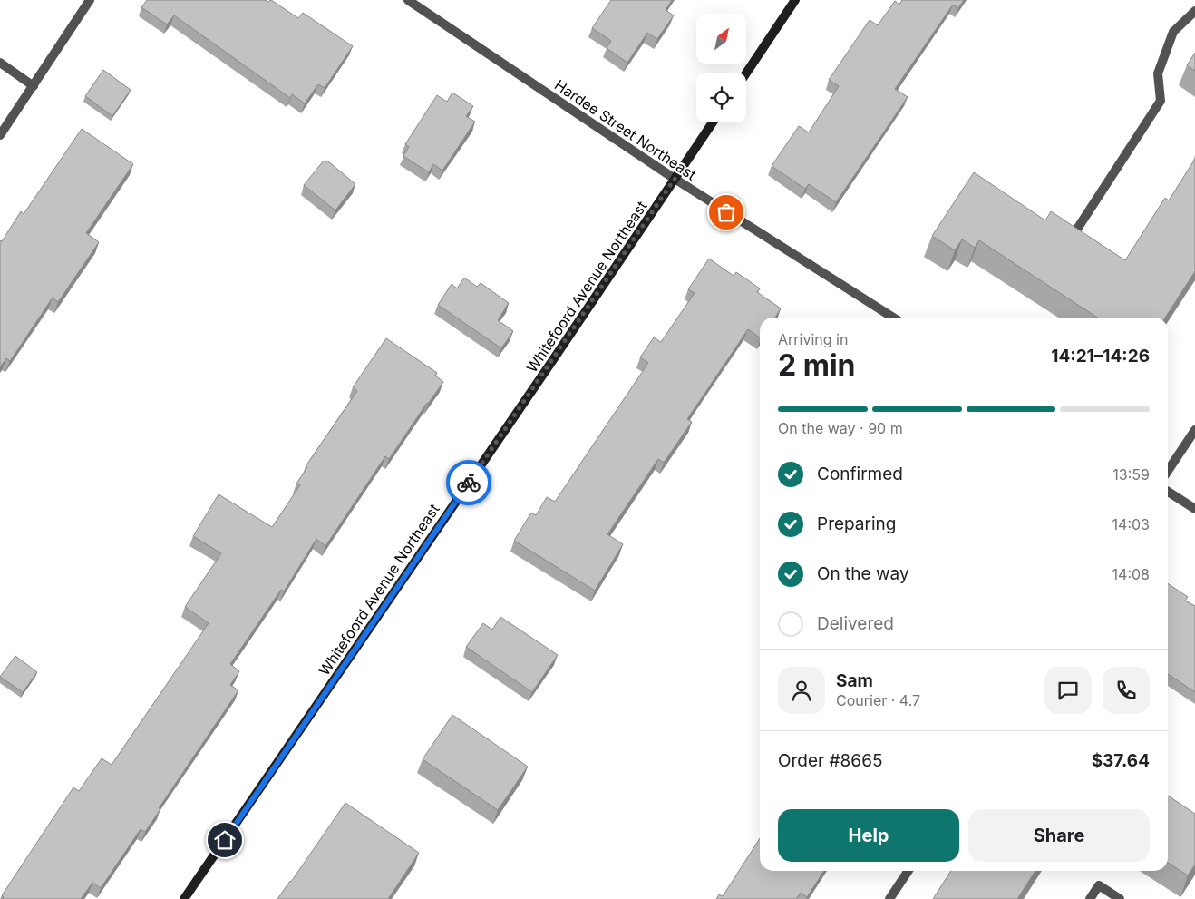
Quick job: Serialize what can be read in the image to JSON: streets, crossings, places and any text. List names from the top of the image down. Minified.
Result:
{"streets":{"street":["Hardee Street Northeast","Whitefoord Avenue Northeast"]},"crossings":[["Hardee Street Northeast","Whitefoord Avenue Northeast"]],"north":"top right","page":{"heading":["2 min","Arriving in","14:21–14:26"],"panel":["Sam","Courier · 4.7","Order #8665","$37.64"],"bar":"On the way · 90 m","list":[["Confirmed","13:59"],["Preparing","14:03"],["On the way","14:08"],"Delivered"],"buttons":["Help","Share"]}}
